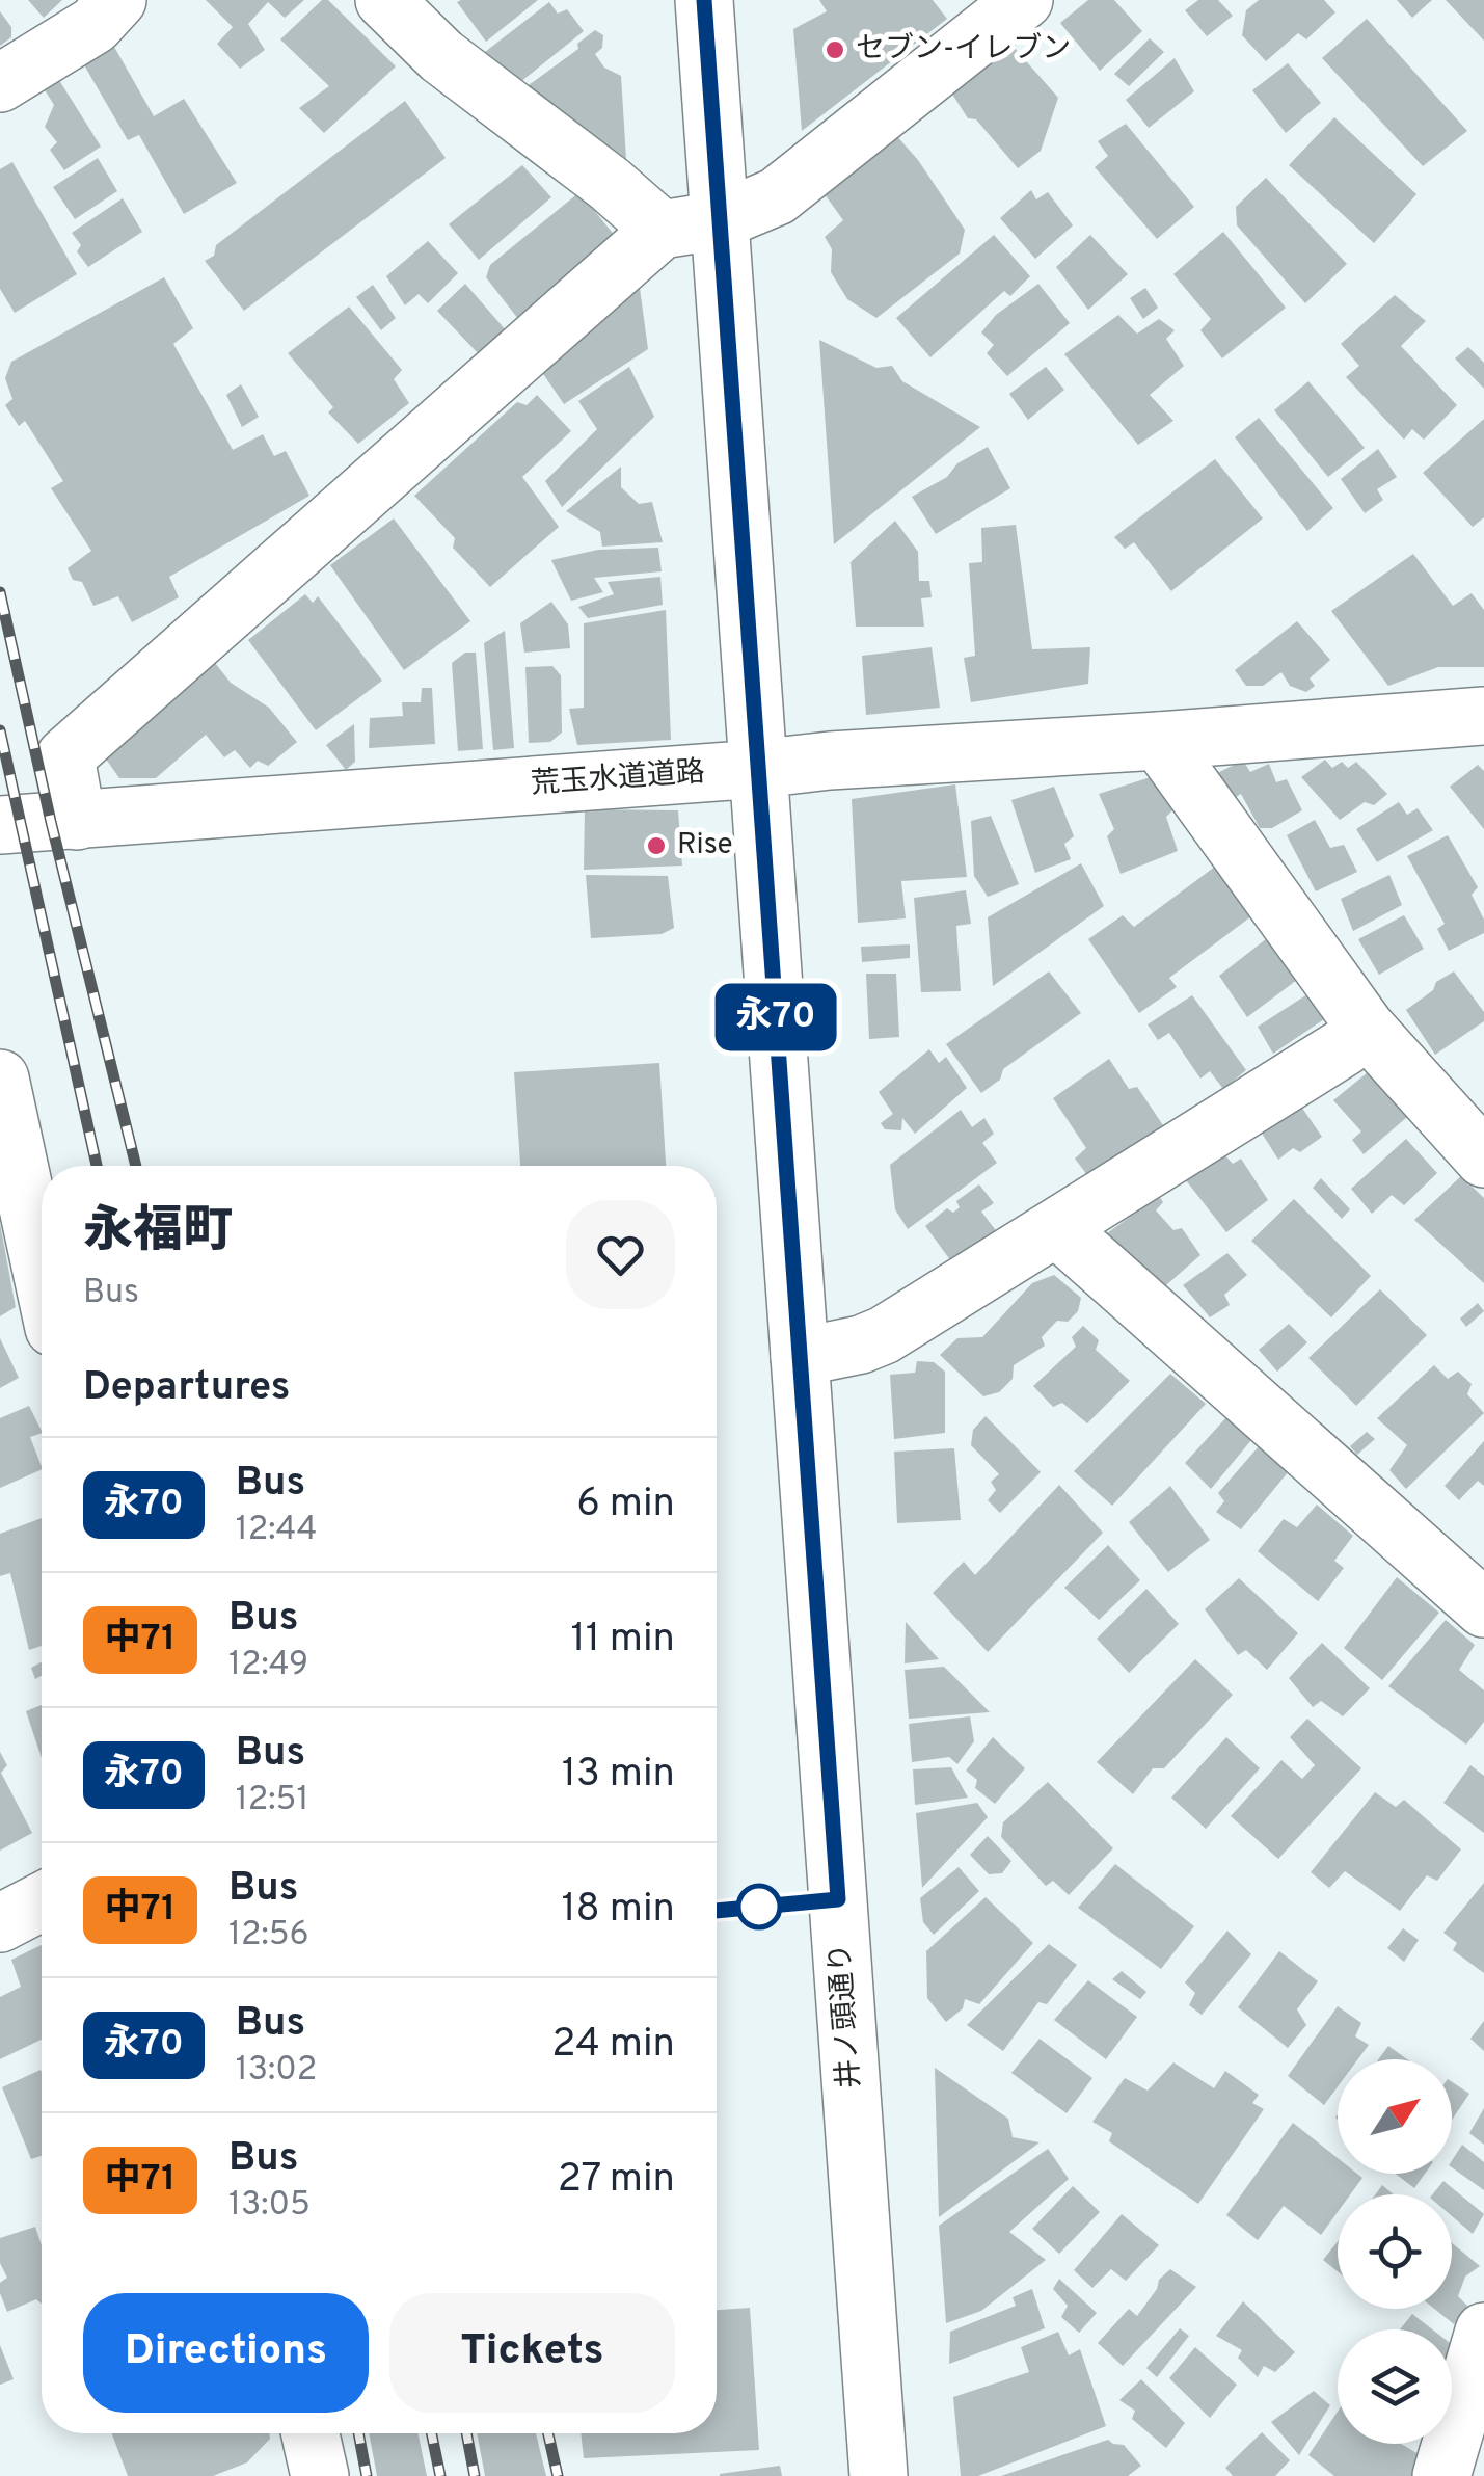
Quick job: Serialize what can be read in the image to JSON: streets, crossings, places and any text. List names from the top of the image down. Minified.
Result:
{"streets":{"street":["荒玉水道道路","井ノ頭通り"]},"crossings":[["荒玉水道道路","井ノ頭通り"]],"places":["セブン-イレブン","Rise"],"lines":["bus line 永70"],"north":"top right","page":{"on_map":"永70","heading":[["永福町","Bus"],"Departures"],"list":[{"mark":"永70","name":"Bus","note":"12:44","value":"6 min"},{"mark":"中71","name":"Bus","note":"12:49","value":"11 min"},{"mark":"永70","name":"Bus","note":"12:51","value":"13 min"},{"mark":"中71","name":"Bus","note":"12:56","value":"18 min"},{"mark":"永70","name":"Bus","note":"13:02","value":"24 min"},{"mark":"中71","name":"Bus","note":"13:05","value":"27 min"}],"buttons":["Directions","Tickets"]}}
